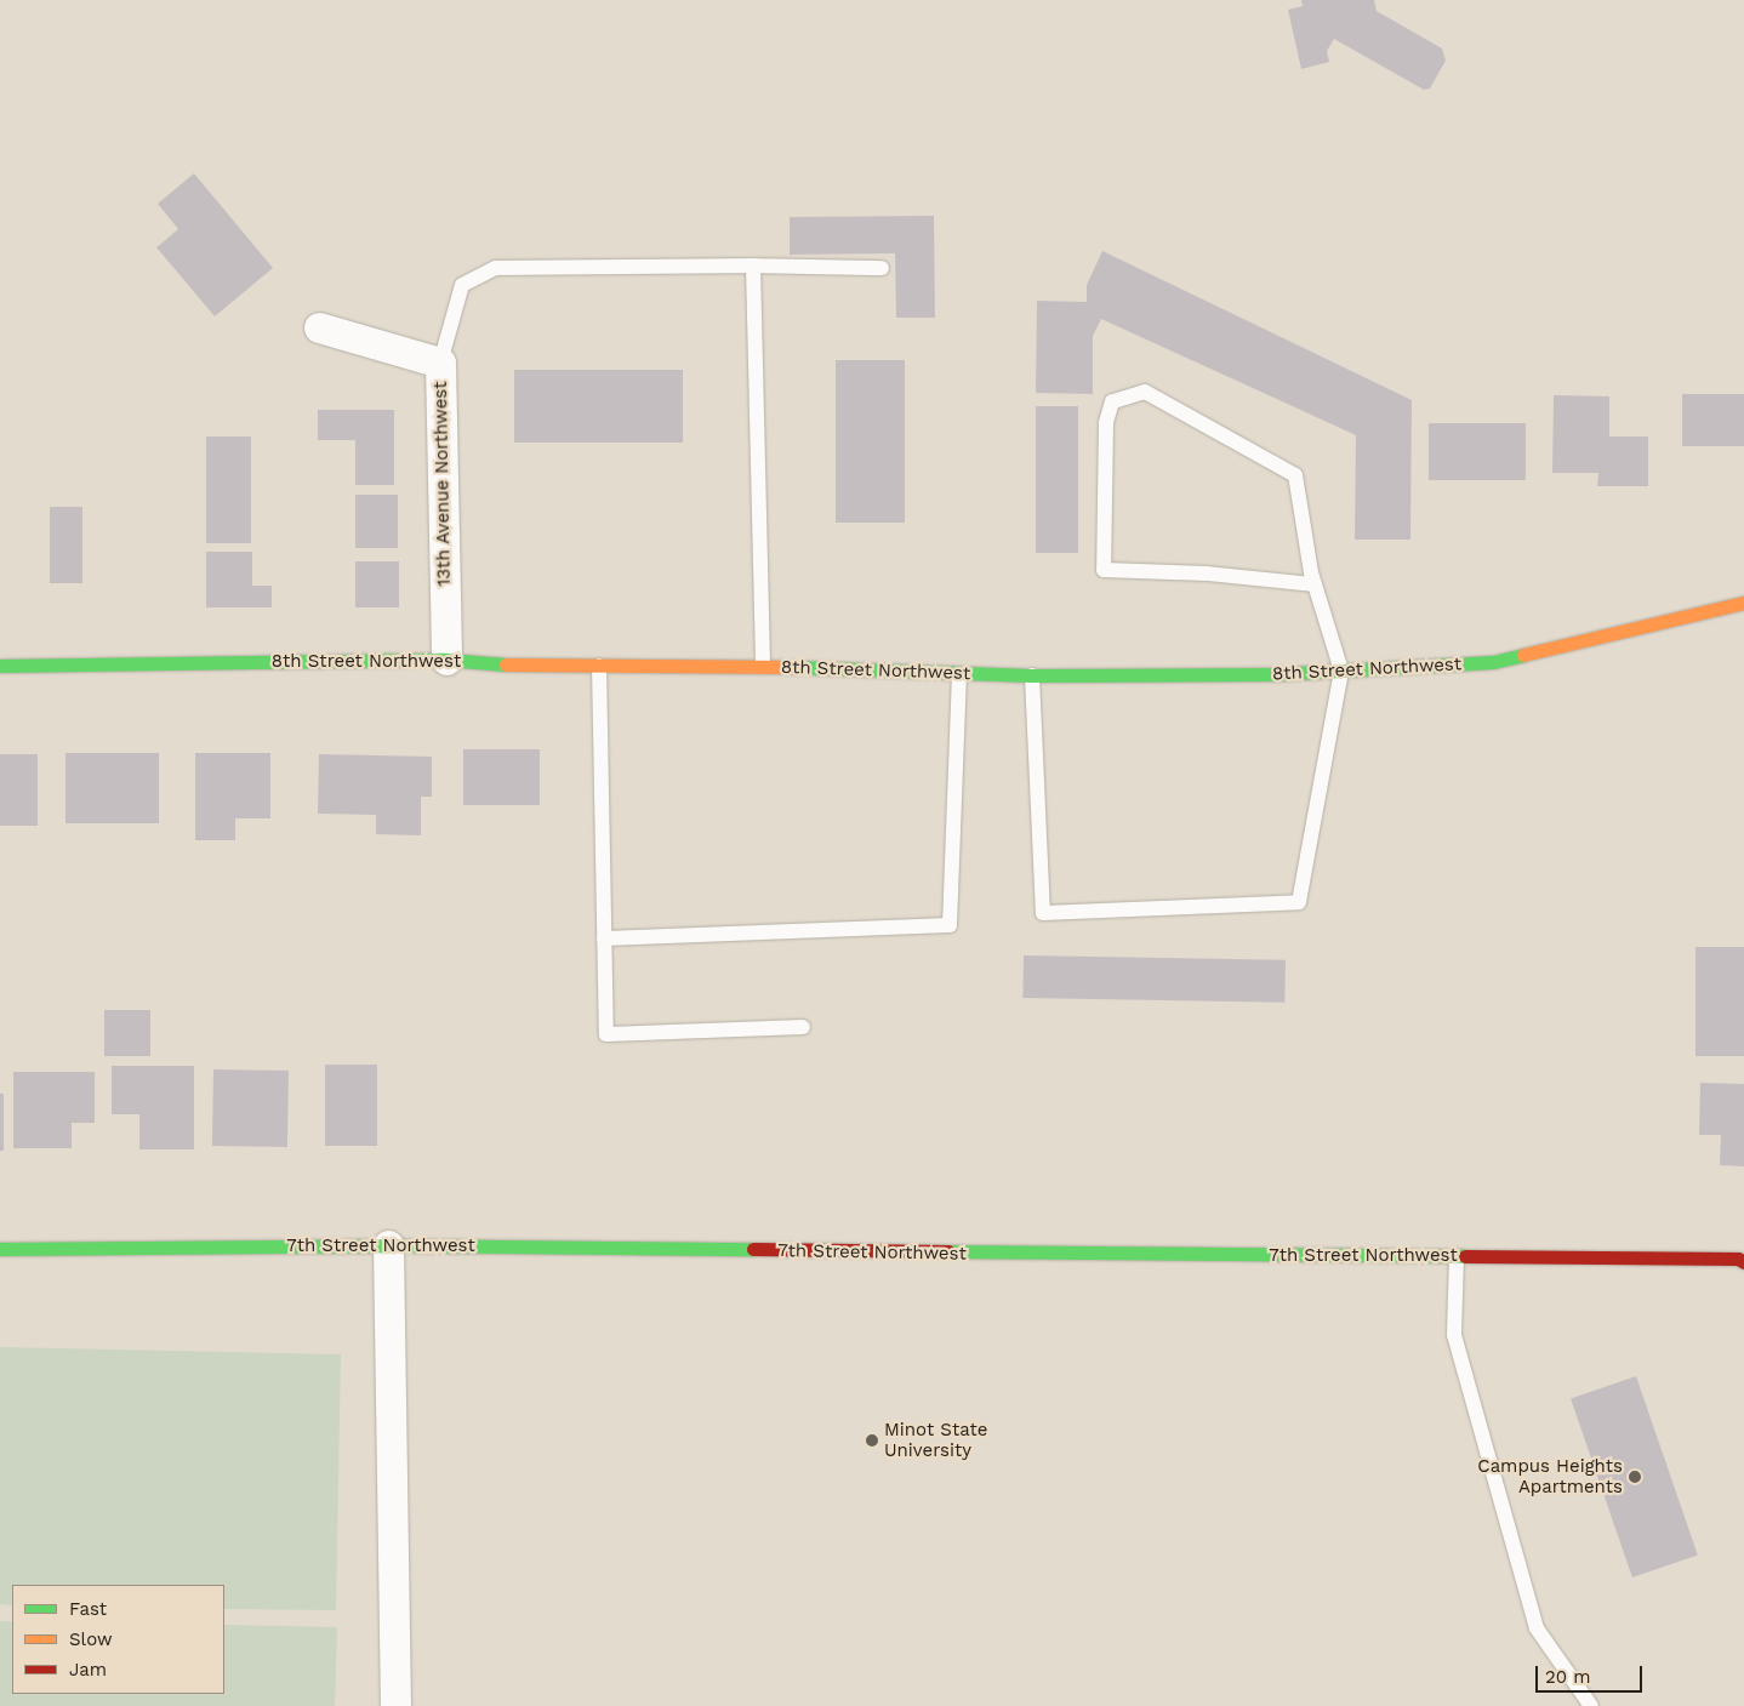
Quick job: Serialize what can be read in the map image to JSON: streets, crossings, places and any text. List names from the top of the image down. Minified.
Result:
{"streets":{"street":["13th Avenue Northwest","8th Street Northwest","7th Street Northwest"]},"crossings":[["13th Avenue Northwest","8th Street Northwest"]],"places":["Minot State University","Campus Heights Apartments"],"legend":["Fast","Slow","Jam"],"scale_bar":"20 m"}
